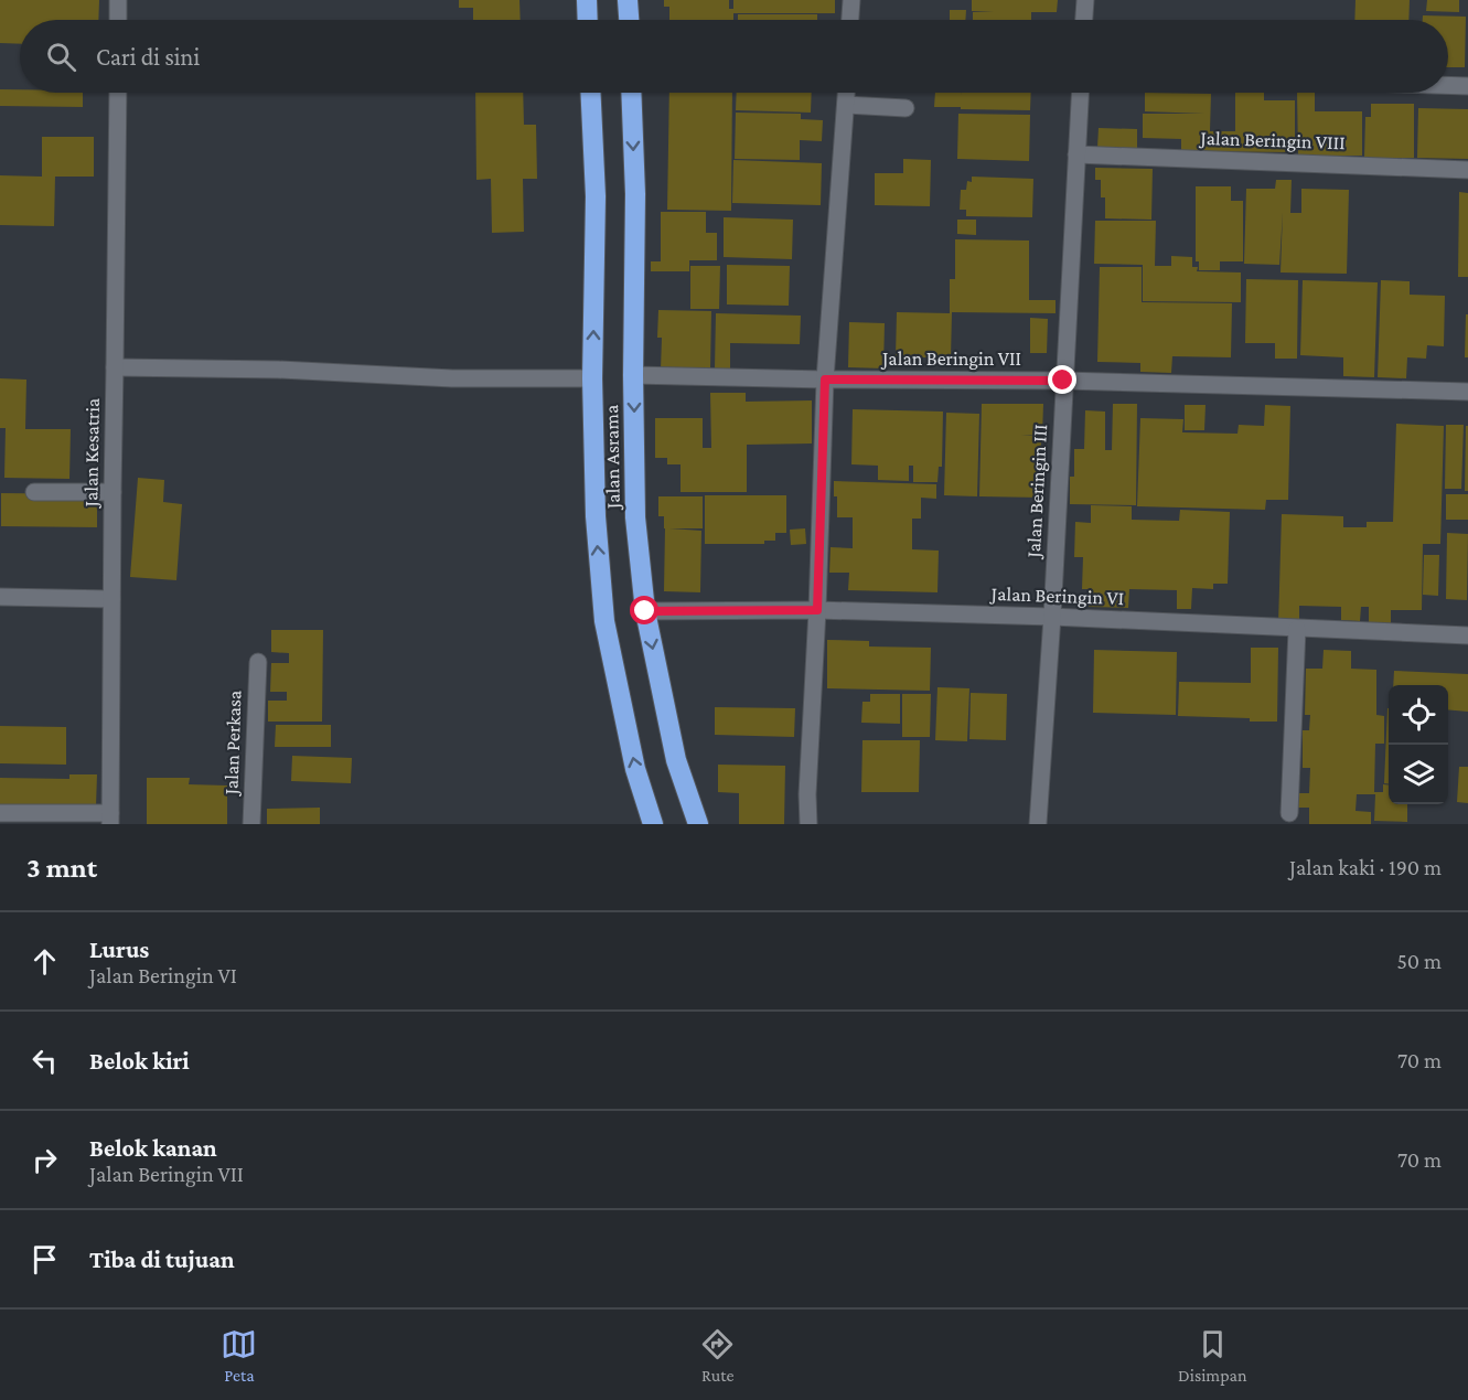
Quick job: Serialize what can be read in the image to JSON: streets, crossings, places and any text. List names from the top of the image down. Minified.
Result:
{"streets":{"highway":["Jalan Asrama"],"street":["Jalan Beringin VIII","Jalan Beringin VII","Jalan Kesatria","Jalan Beringin III","Jalan Beringin VI","Jalan Perkasa"]},"crossings":[["Jalan Beringin VIII","Jalan Beringin III"],["Jalan Beringin VII","Jalan Asrama"],["Jalan Beringin VII","Jalan Beringin III"],["Jalan Asrama","Jalan Beringin VI"],["Jalan Beringin III","Jalan Beringin VI"]],"page":{"search":"Cari di sini","heading":["3 mnt","Jalan kaki · 190 m"],"list":[["Lurus","Jalan Beringin VI","50 m"],["Belok kiri","70 m"],["Belok kanan","Jalan Beringin VII","70 m"],"Tiba di tujuan"],"nav":["Peta","Rute","Disimpan"]}}
